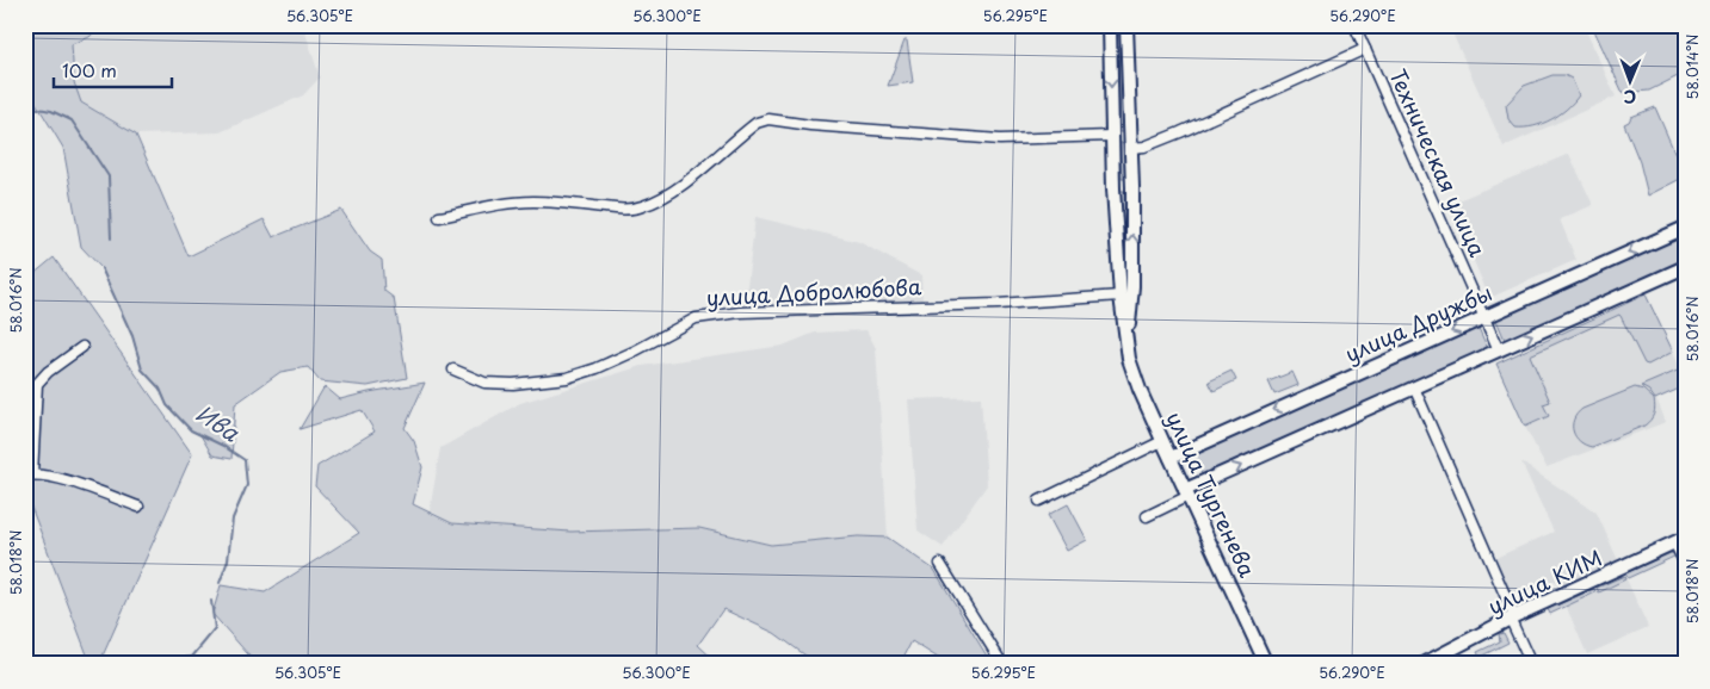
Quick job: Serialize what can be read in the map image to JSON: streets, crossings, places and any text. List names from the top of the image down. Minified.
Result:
{"streets":{"main road":["улица Дружбы","улица Тургенева","улица КИМ"],"street":["Техническая улица","улица Добролюбова"]},"crossings":[["Техническая улица","улица Дружбы"],["улица Добролюбова","улица Тургенева"],["улица Дружбы","улица Тургенева"]],"water":["Ива"],"scale_bar":"100 m","north":"bottom","coordinates":["56.305°E","56.300°E","56.295°E","56.290°E","58.014°N","58.016°N","58.018°N"]}
